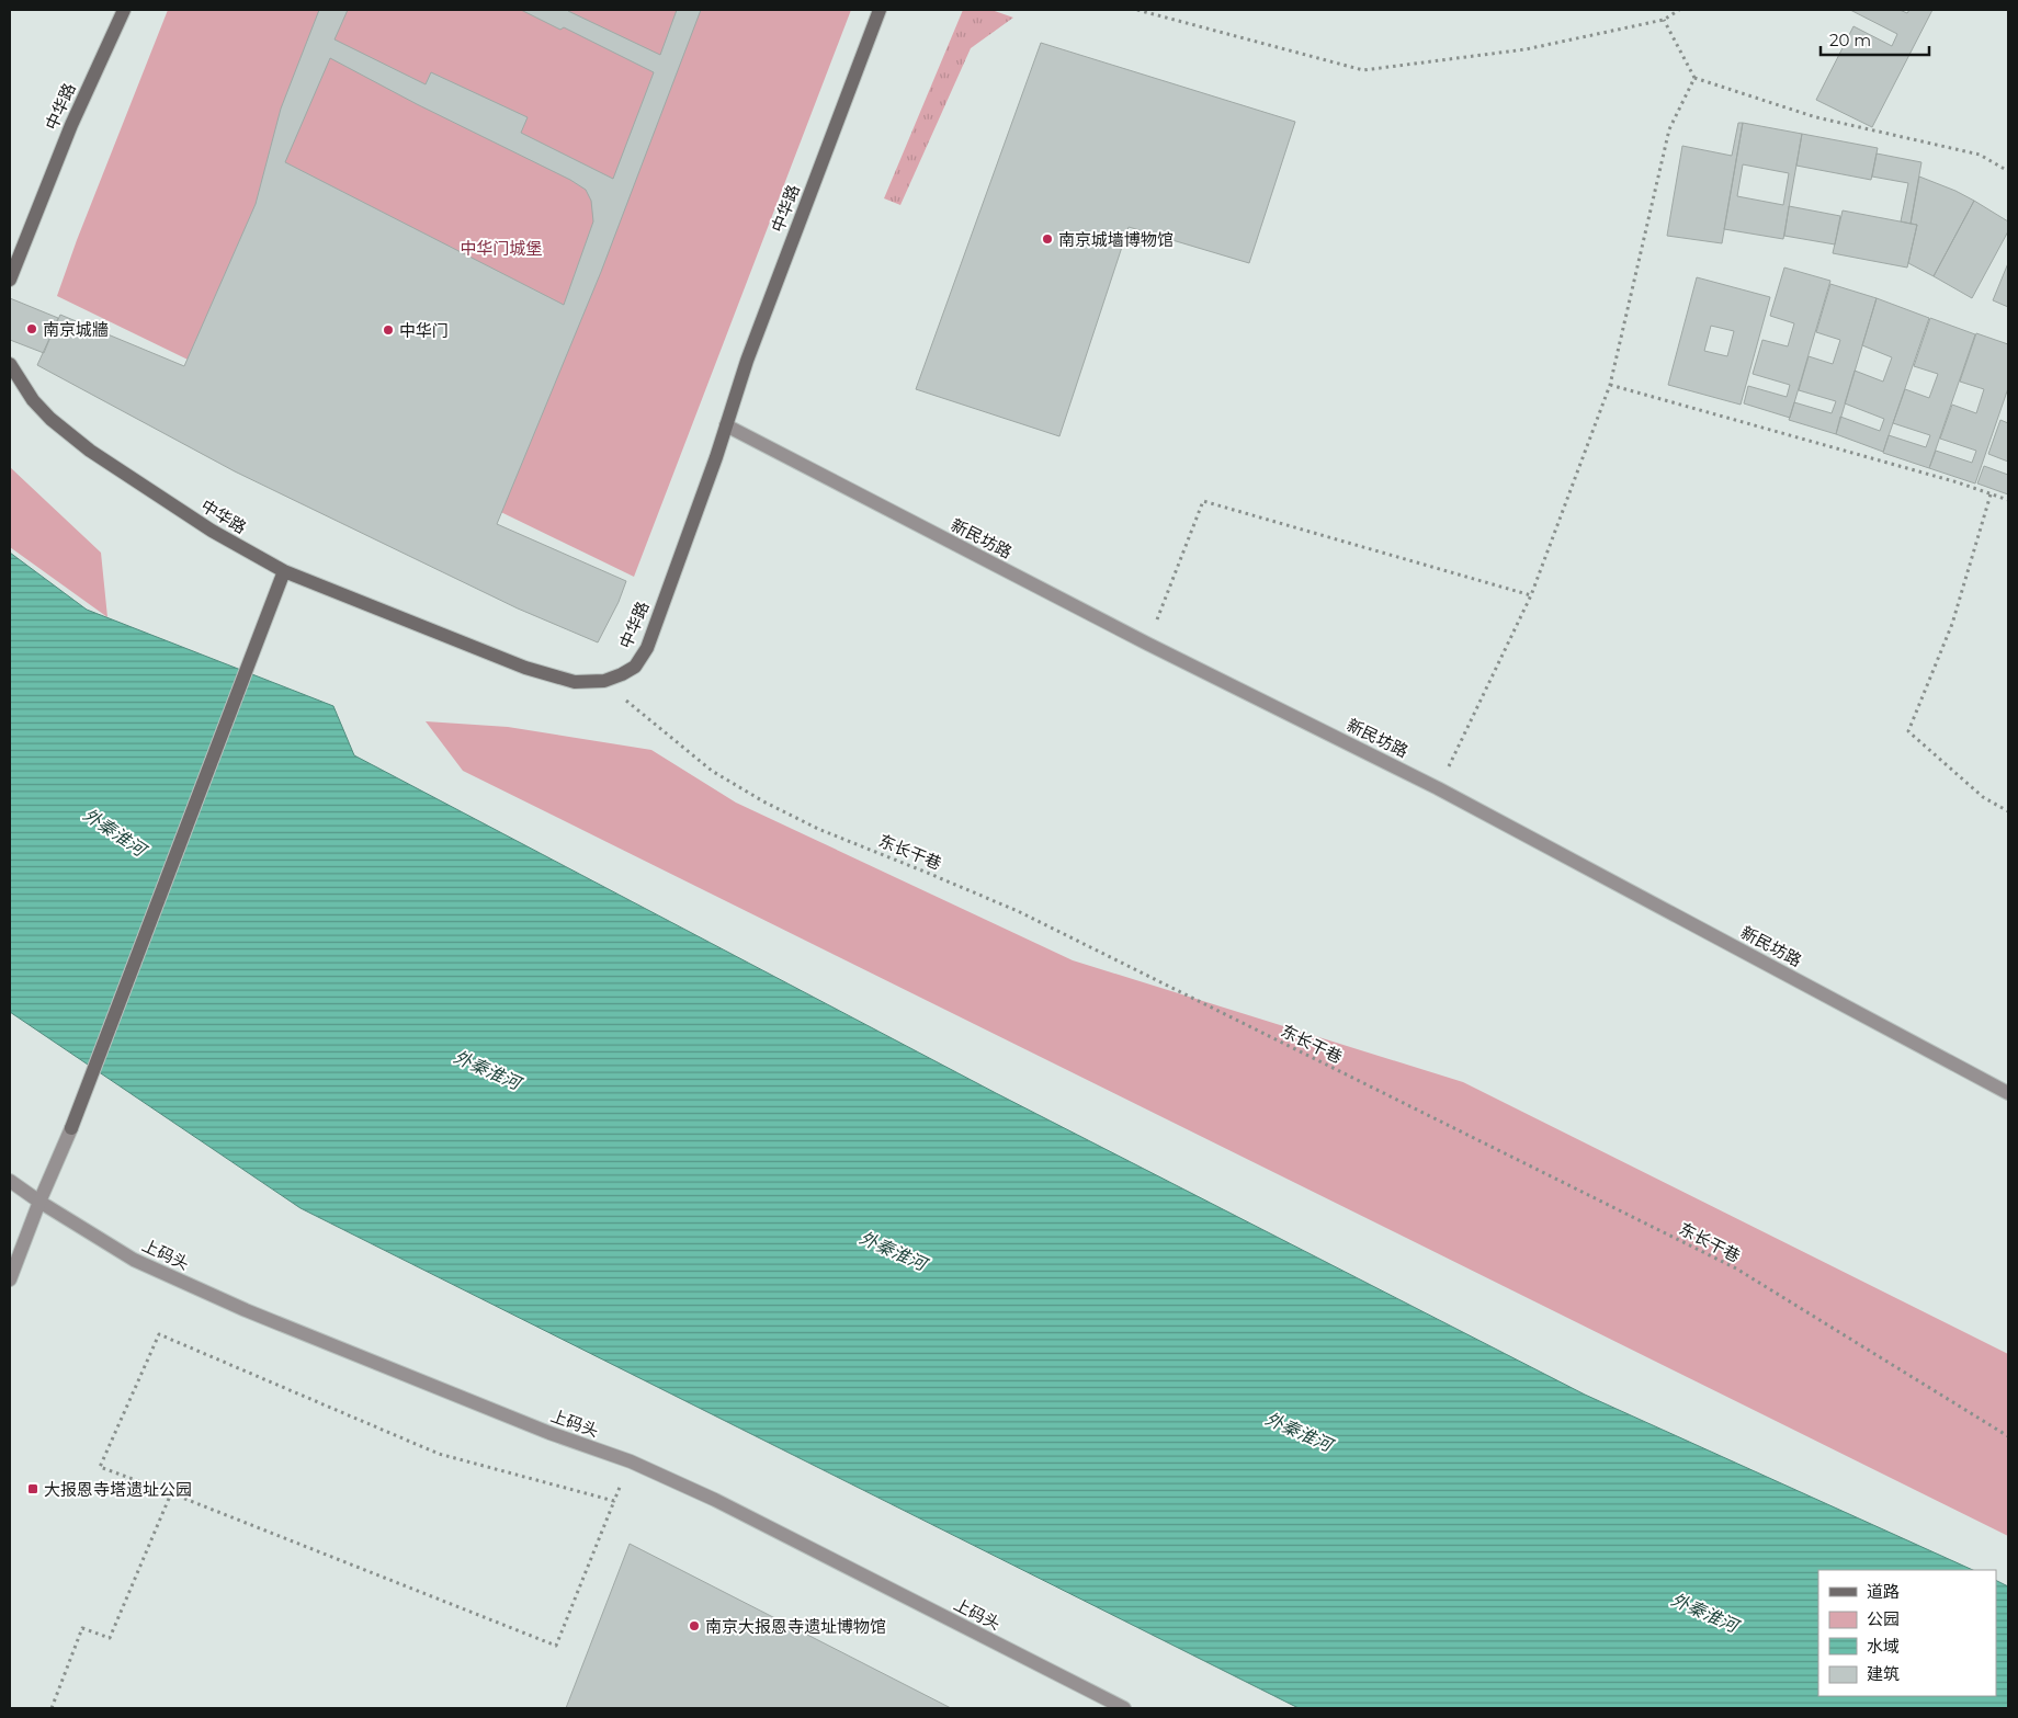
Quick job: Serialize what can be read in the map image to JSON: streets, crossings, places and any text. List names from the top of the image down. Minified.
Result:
{"streets":{"main road":["中华路"],"street":["新民坊路","上码头"],"path":["东长干巷"]},"crossings":[["中华路","新民坊路"],["中华路","东长干巷"]],"water":["外秦淮河"],"parks":["中华门城堡"],"places":{"other":["南京城墙博物馆","南京城牆","中华门","南京大报恩寺遗址博物馆"],"transit":["大报恩寺塔遗址公园"]},"legend":["道路","公园","水域","建筑"],"scale_bar":"20 m"}
